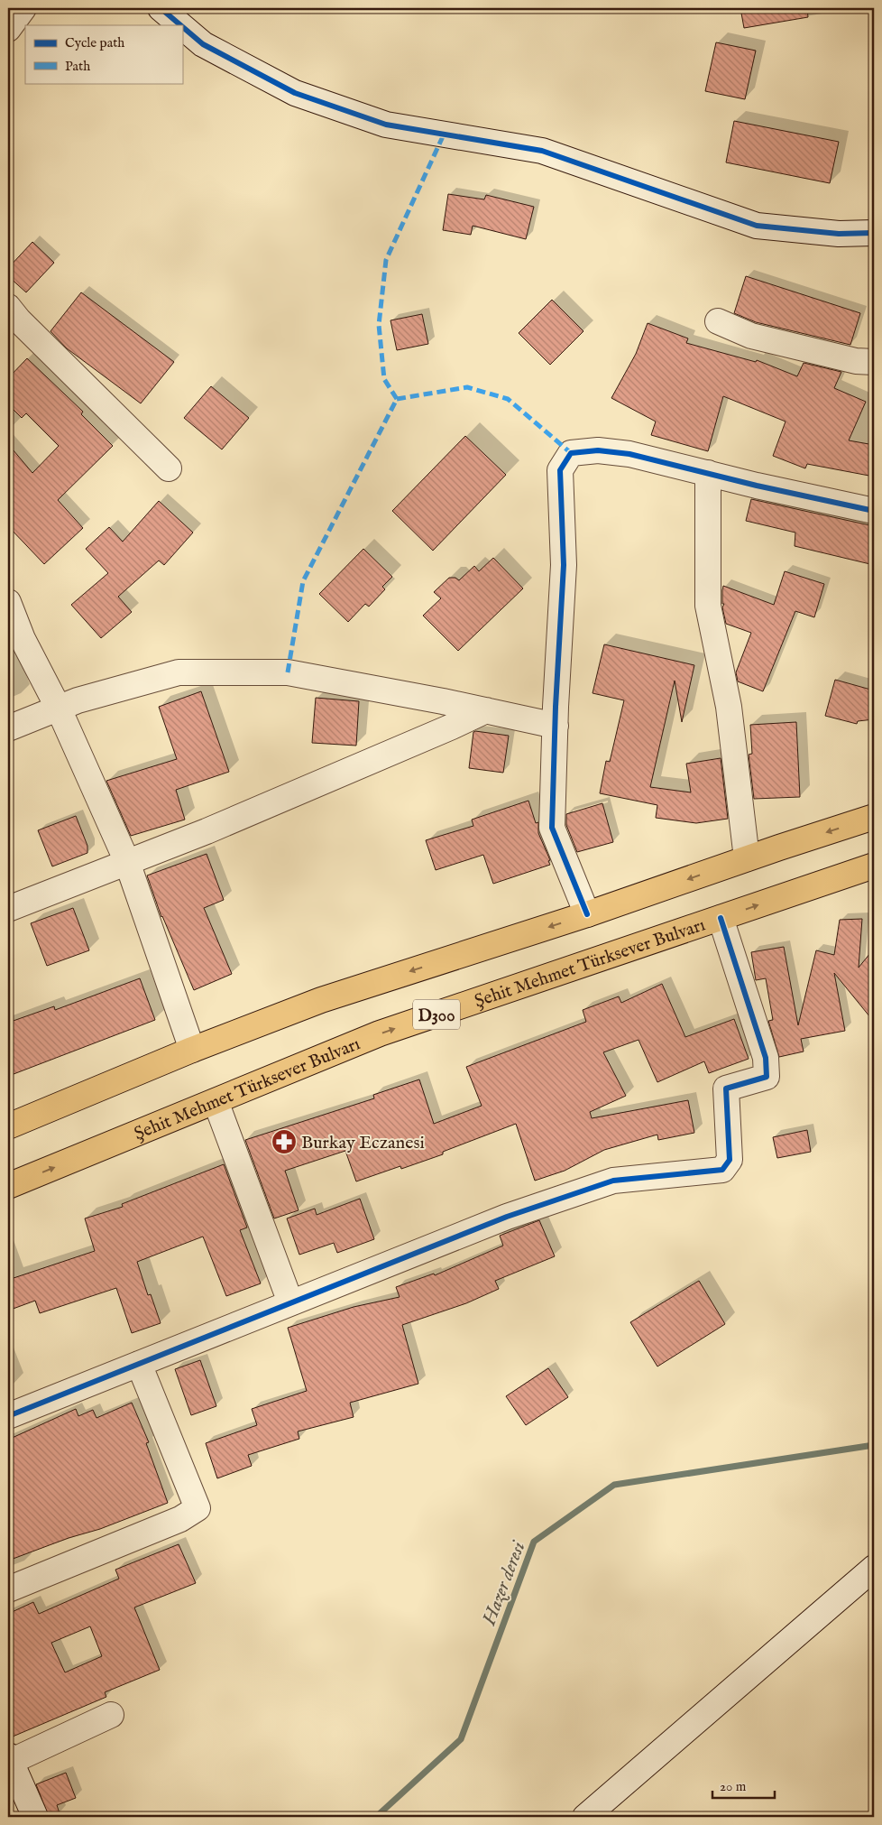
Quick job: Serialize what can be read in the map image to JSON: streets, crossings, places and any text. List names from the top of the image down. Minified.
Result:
{"streets":{"highway":["Şehit Mehmet Türksever Bulvarı","D300"]},"water":["Hazer deresi"],"places":{"pharmacy":["Burkay Eczanesi"]},"legend":["Cycle path","Path"],"scale_bar":"20 m"}
